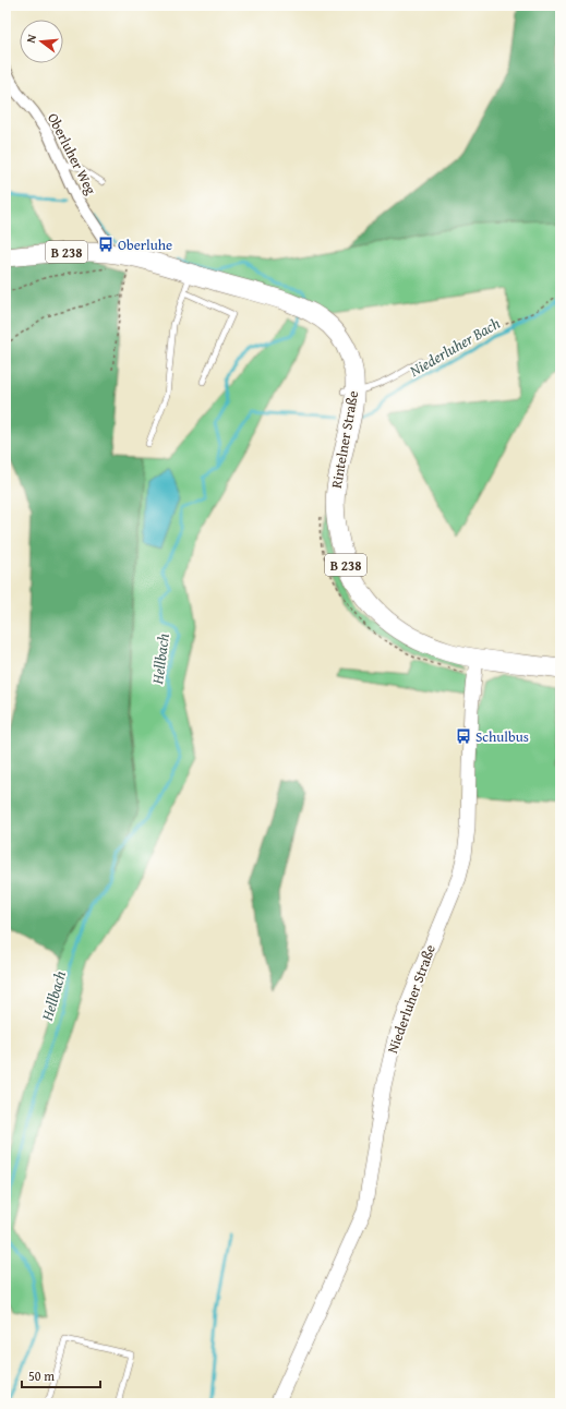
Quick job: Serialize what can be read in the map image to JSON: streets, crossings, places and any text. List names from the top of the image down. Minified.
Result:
{"streets":{"main road":["B 238","Rintelner Straße"],"street":["Oberluher Weg","Niederluher Straße"]},"crossings":[["Oberluher Weg","Rintelner Straße"],["Rintelner Straße","Niederluher Straße"]],"water":["Niederluher Bach","Hellbach"],"places":{"bus stop":["Oberluhe","Schulbus"]},"scale_bar":"50 m","north":"left"}
